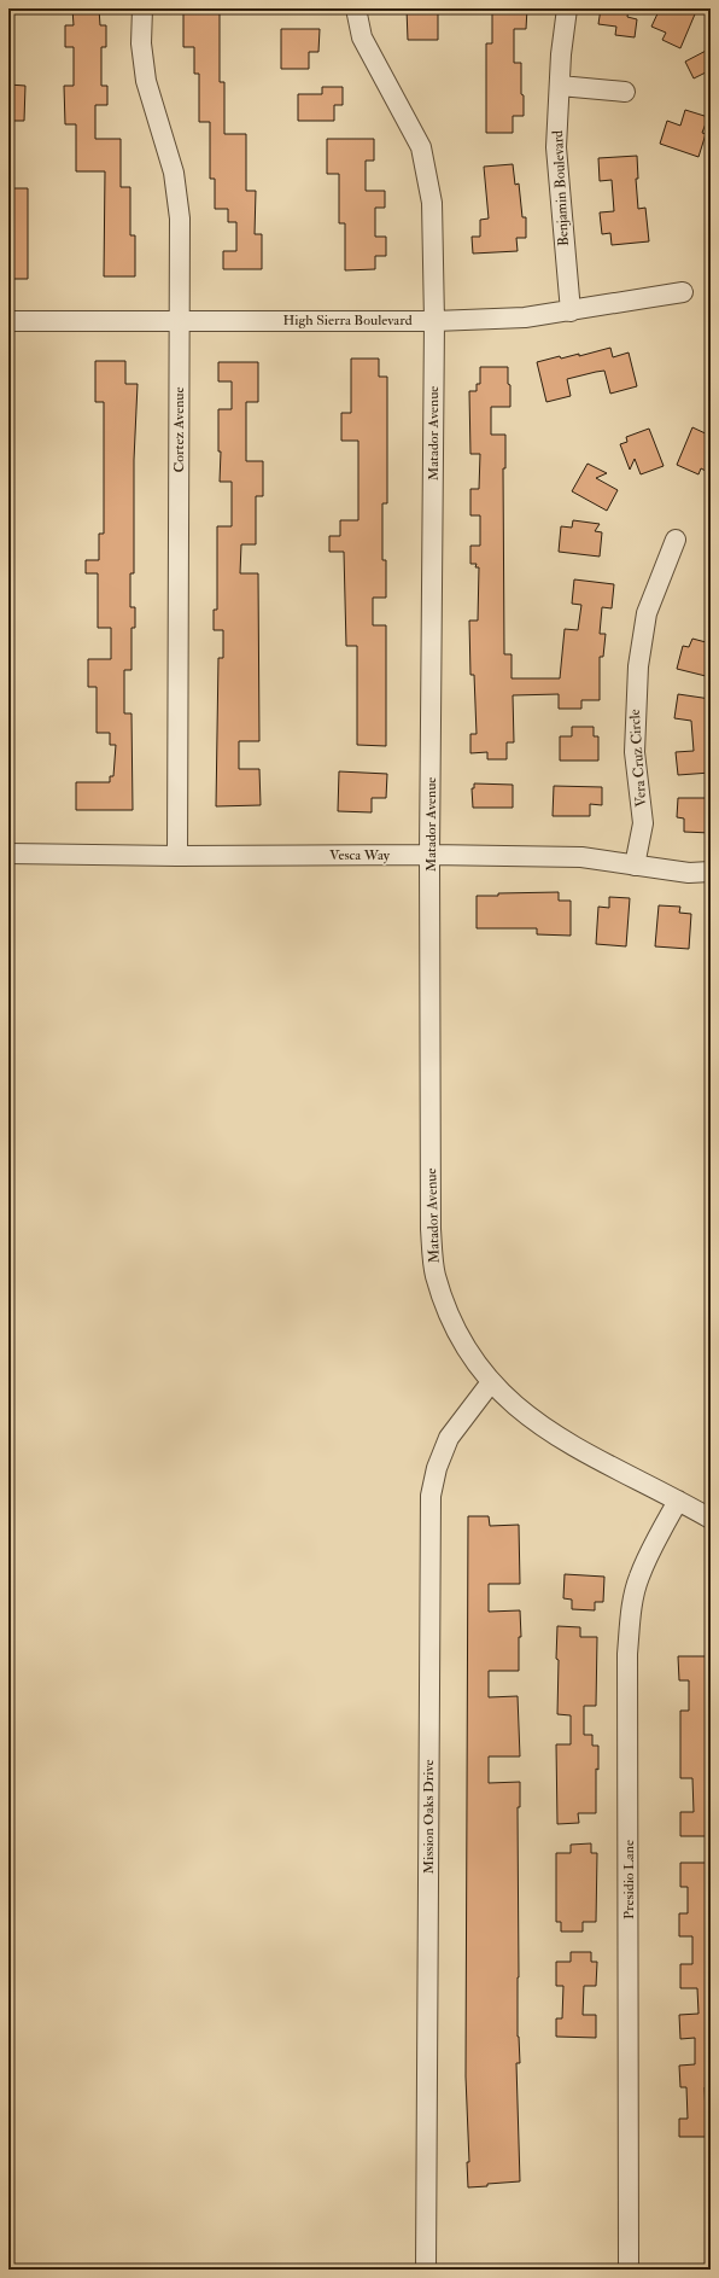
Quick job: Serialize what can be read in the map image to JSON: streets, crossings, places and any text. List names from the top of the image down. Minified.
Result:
{"streets":{"street":["Benjamin Boulevard","High Sierra Boulevard","Cortez Avenue","Matador Avenue","Vera Cruz Circle","Vesca Way","Mission Oaks Drive","Presidio Lane"]},"crossings":[["Benjamin Boulevard","High Sierra Boulevard"],["High Sierra Boulevard","Cortez Avenue"],["High Sierra Boulevard","Matador Avenue"],["Cortez Avenue","Vesca Way"],["Matador Avenue","Vesca Way"],["Matador Avenue","Mission Oaks Drive"],["Matador Avenue","Presidio Lane"],["Vera Cruz Circle","Vesca Way"]]}
